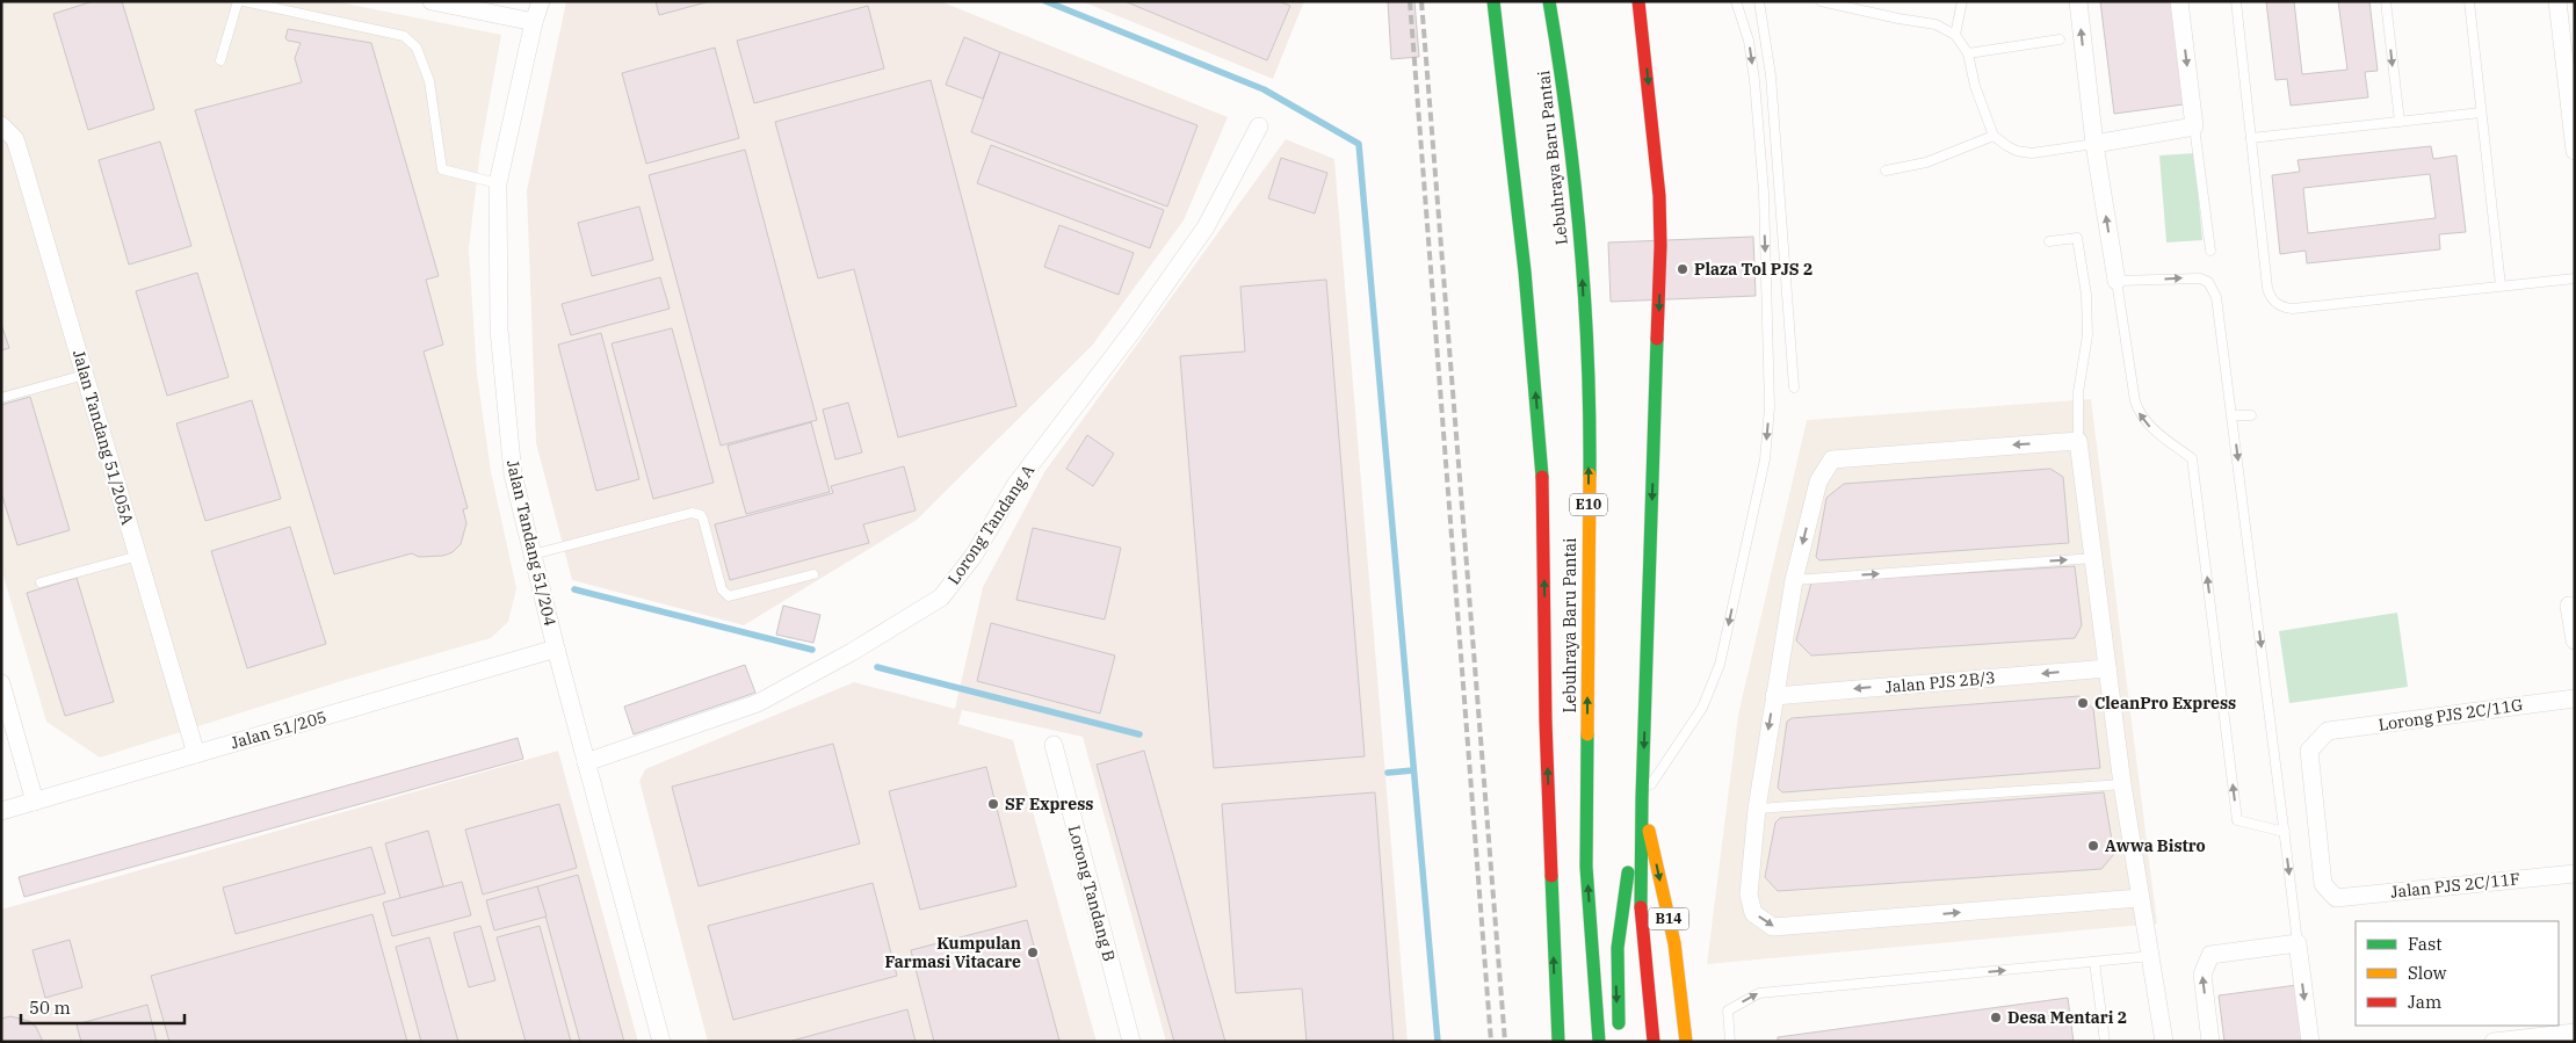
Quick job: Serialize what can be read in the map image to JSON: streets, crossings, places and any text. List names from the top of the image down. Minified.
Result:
{"streets":{"main road":["Lebuhraya Baru Pantai","E10","B14"],"street":["Jalan Tandang 51/205A","Lorong Tandang A","Jalan Tandang 51/204","Jalan PJS 2B/3","Lorong PJS 2C/11G","Jalan 51/205","Jalan PJS 2C/11F","Lorong Tandang B"]},"crossings":[["Jalan Tandang 51/205A","Jalan 51/205"],["Lorong Tandang A","Jalan Tandang 51/204"],["Jalan Tandang 51/204","Jalan 51/205"],["Lorong PJS 2C/11G","Jalan PJS 2C/11F"]],"one_way":["Jalan PJS 2B/3"],"places":["Plaza Tol PJS 2","CleanPro Express","SF Express","Awwa Bistro","Kumpulan Farmasi Vitacare","Desa Mentari 2"],"legend":["Fast","Slow","Jam"],"scale_bar":"50 m"}
